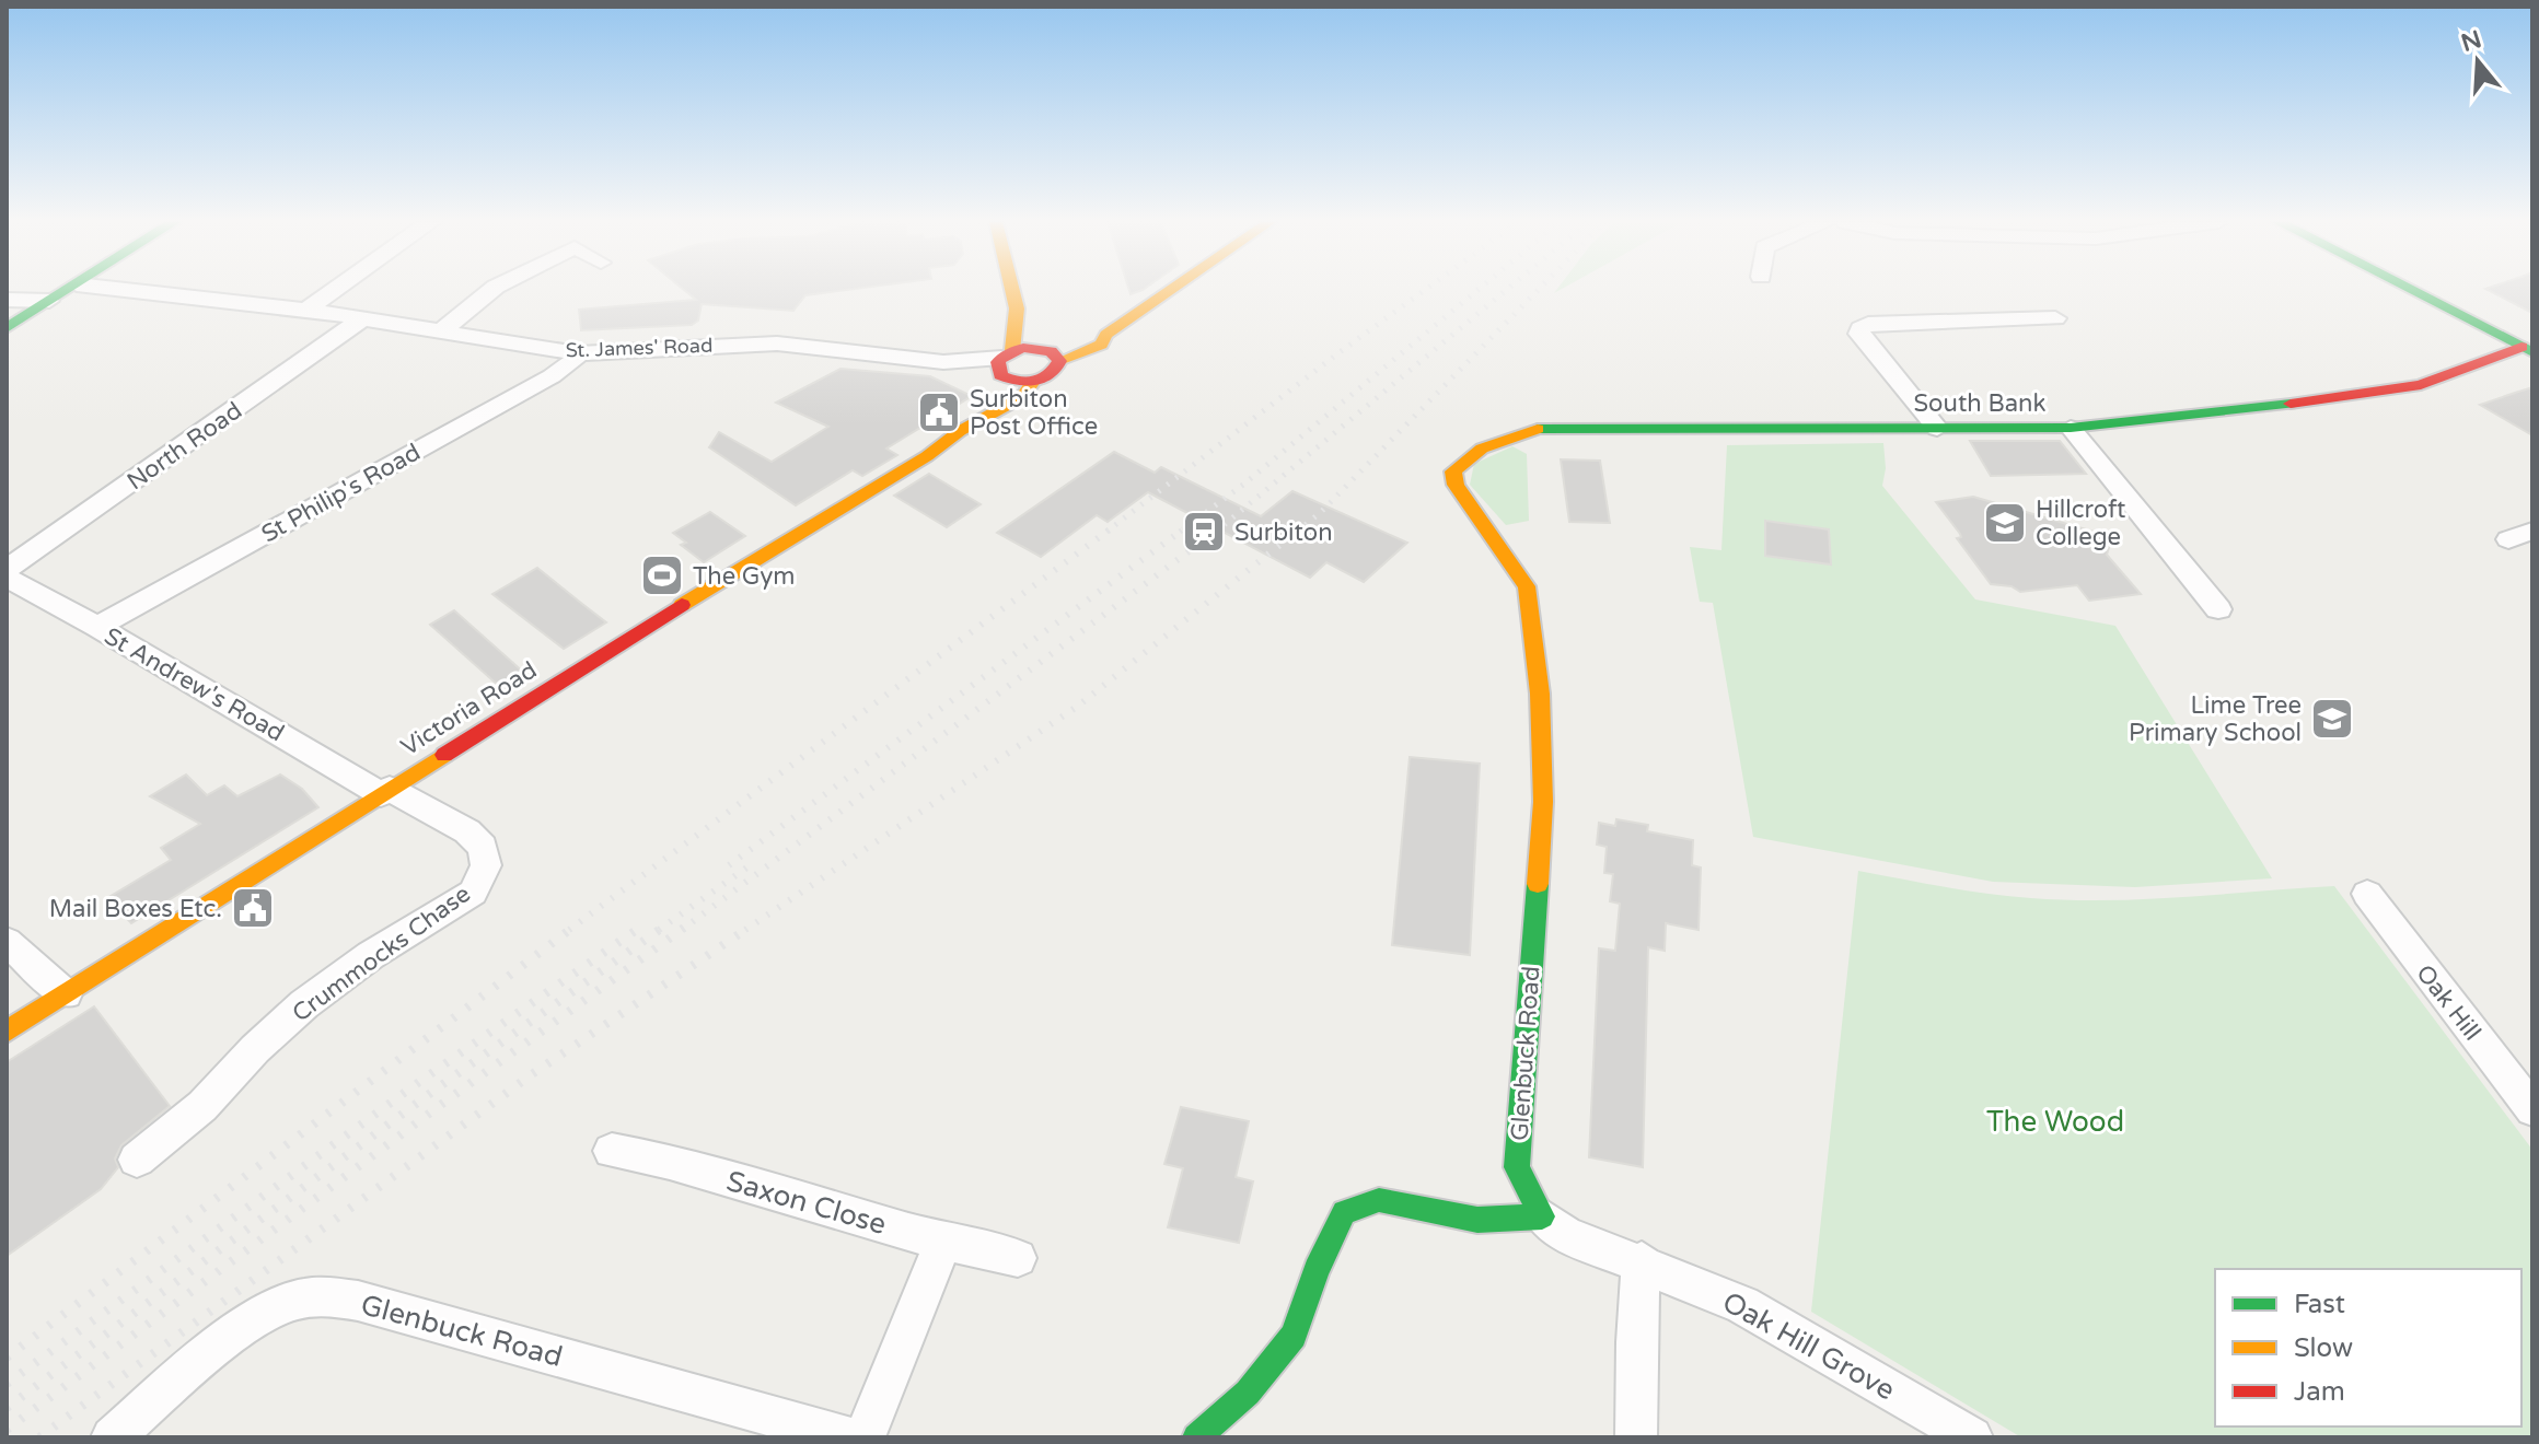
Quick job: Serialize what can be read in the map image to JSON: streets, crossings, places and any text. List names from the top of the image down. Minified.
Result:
{"streets":{"street":["St. James' Road","South Bank","North Road","St Philip's Road","St Andrew's Road","Victoria Road","Crummocks Chase","Oak Hill","Glenbuck Road","Saxon Close","Oak Hill Grove"]},"crossings":[["St. James' Road","North Road"],["St. James' Road","St Philip's Road"],["St. James' Road","Victoria Road"],["South Bank","Glenbuck Road"],["St Philip's Road","St Andrew's Road"],["St Andrew's Road","Victoria Road"],["St Andrew's Road","Crummocks Chase"],["Victoria Road","Crummocks Chase"],["Glenbuck Road","Oak Hill Grove"]],"parks":["The Wood"],"places":{"public building":["Surbiton Post Office","Mail Boxes Etc."],"school or university":["Hillcroft College","Lime Tree Primary School"],"station":["Surbiton"],"sports":["The Gym"]},"legend":["Fast","Slow","Jam"],"north":"top"}
